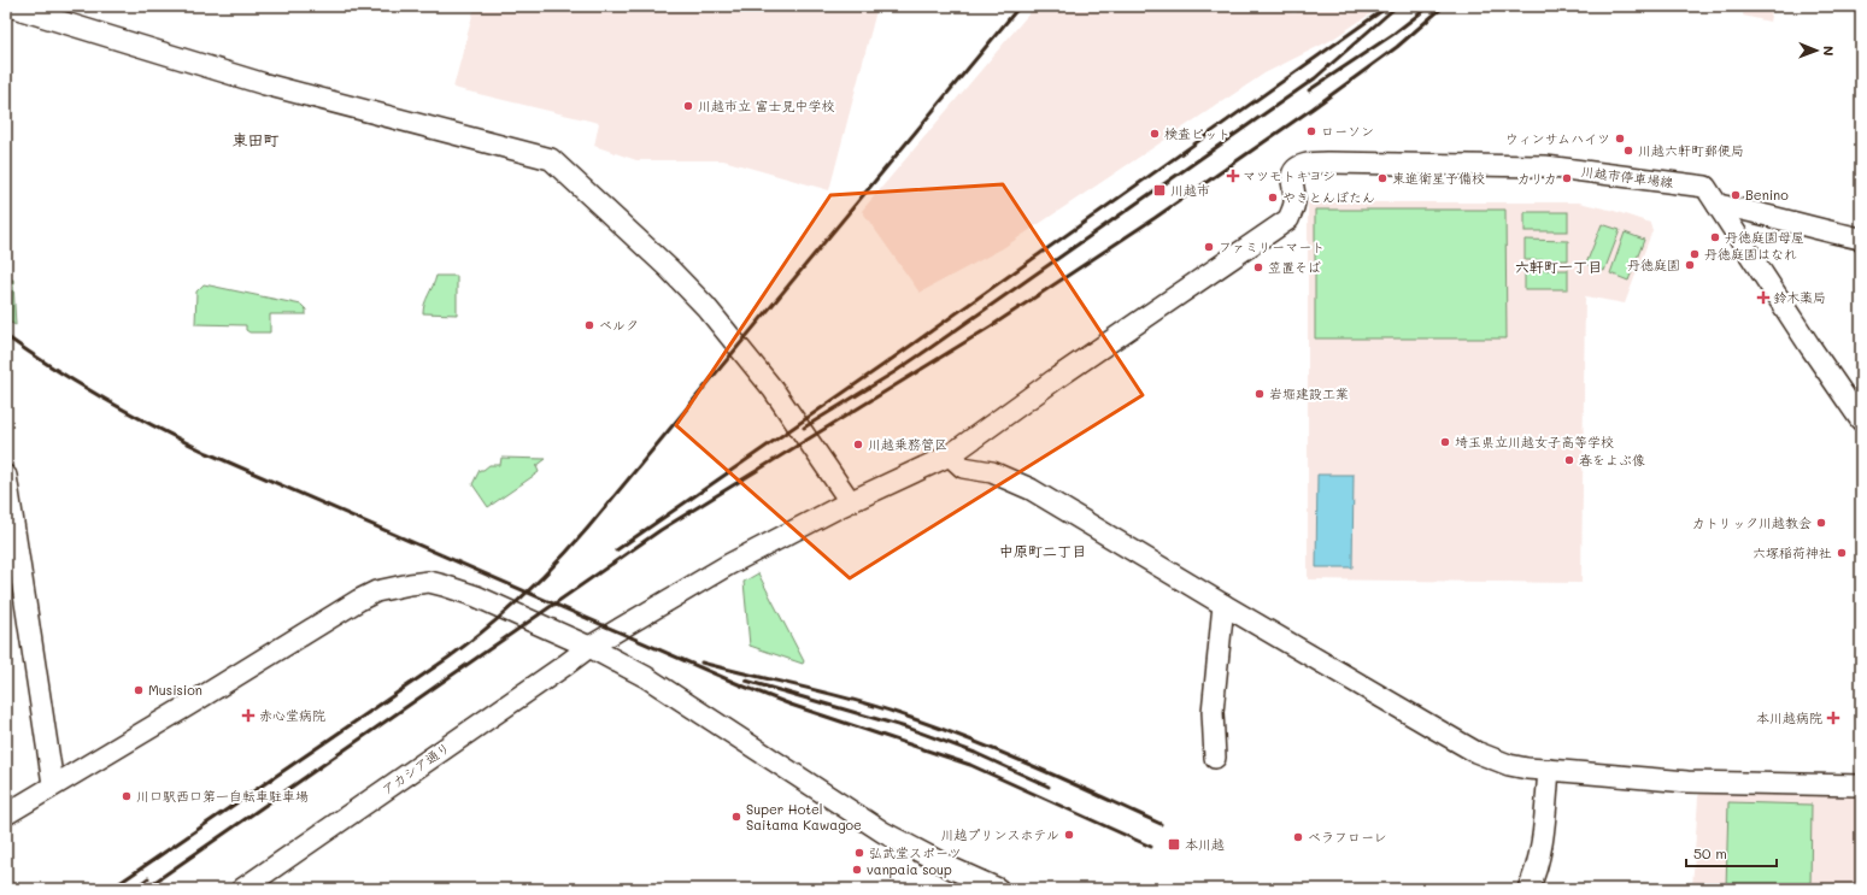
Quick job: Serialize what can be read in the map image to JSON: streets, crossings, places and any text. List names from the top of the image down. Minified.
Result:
{"streets":{"street":["川越市停車場線","アカシア通り"]},"crossings":[["川越市停車場線","アカシア通り"]],"districts":["東田町","六軒町一丁目","中原町二丁目"],"places":{"other":["川越市立 富士見中学校","ローソン","検査ピット","ウィンサムハイツ","川越六軒町郵便局","東進衛星予備校","カリカ","Benino","やきとんぼたん","丹徳庭園母屋","ファミリーマート","丹徳庭園はなれ","丹徳庭園","笠置そば","ベルク","岩堀建設工業","埼玉県立川越女子高等学校","川越乗務管区","春をよぶ像","カトリック川越教会","六塚稲荷神社","Musision","川口駅西口第一自転車駐車場","Super Hotel Saitama Kawagoe","川越プリンスホテル","ベラフローレ","弘武堂スポーツ","vanpaia soup"],"health":["マツモトキヨシ","鈴木薬局","赤心堂病院","本川越病院"],"transit":["川越市","本川越"]},"scale_bar":"50 m","north":"right"}
